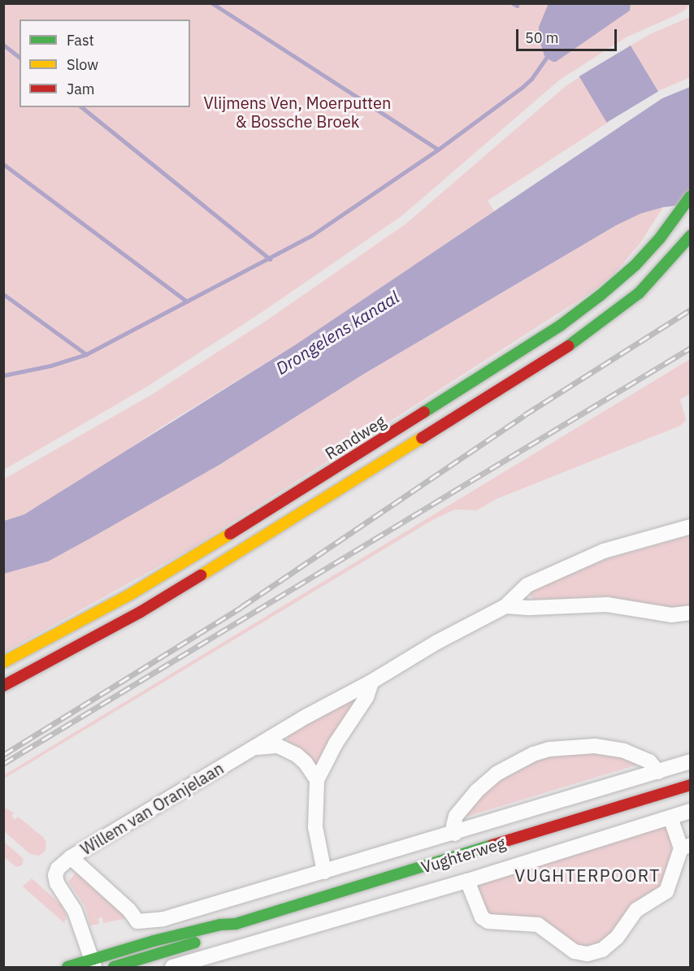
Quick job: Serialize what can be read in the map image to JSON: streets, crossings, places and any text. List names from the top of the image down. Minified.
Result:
{"streets":{"main road":["Randweg","Vughterweg"],"street":["Willem van Oranjelaan"]},"crossings":[["Willem van Oranjelaan","Vughterweg"]],"districts":["VUGHTERPOORT"],"water":["Drongelens kanaal"],"parks":["Vlijmens Ven, Moerputten & Bossche Broek"],"legend":["Fast","Slow","Jam"],"scale_bar":"50 m"}
